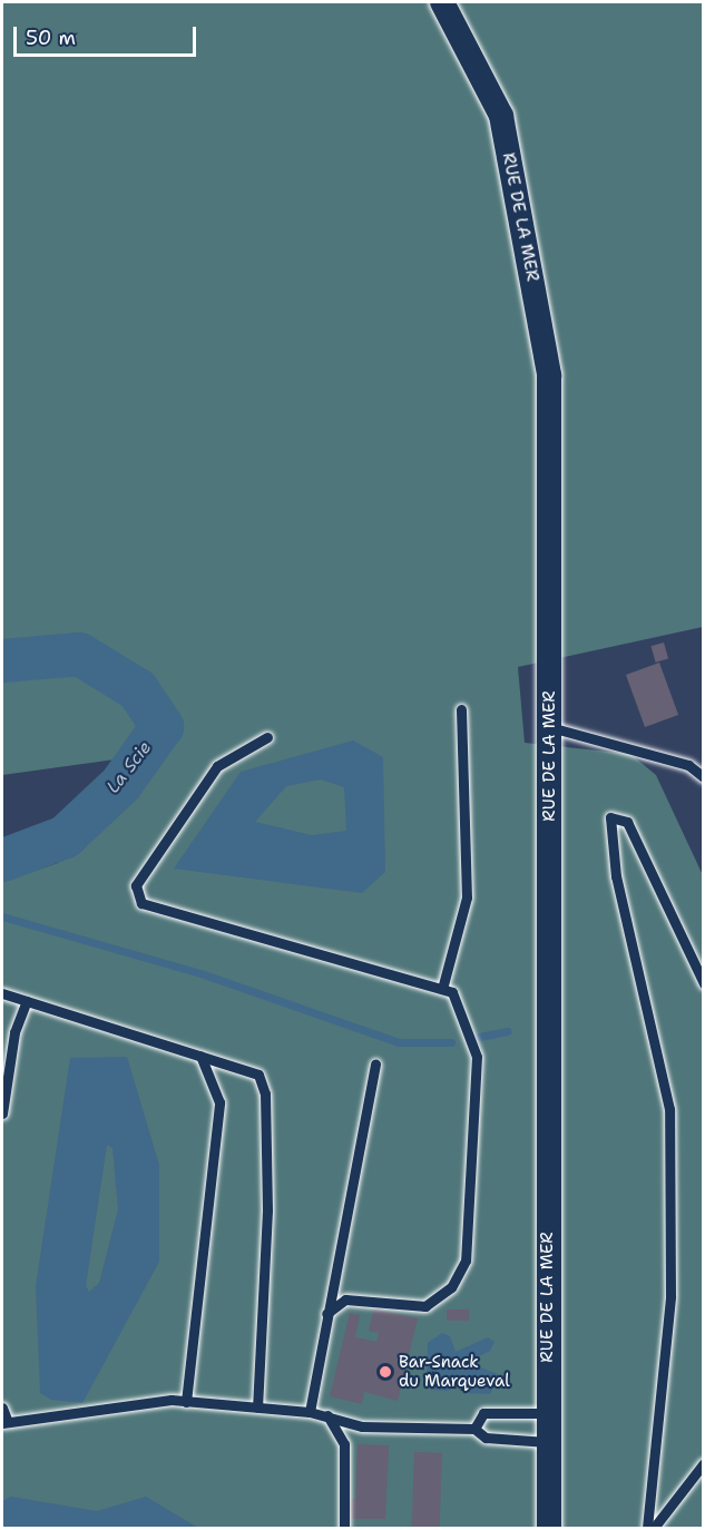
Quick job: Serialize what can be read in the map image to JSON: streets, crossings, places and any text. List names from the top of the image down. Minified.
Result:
{"streets":{"street":["RUE DE LA MER"]},"water":["La Scie"],"places":["Bar-Snack du Marqueval"],"scale_bar":"50 m"}
